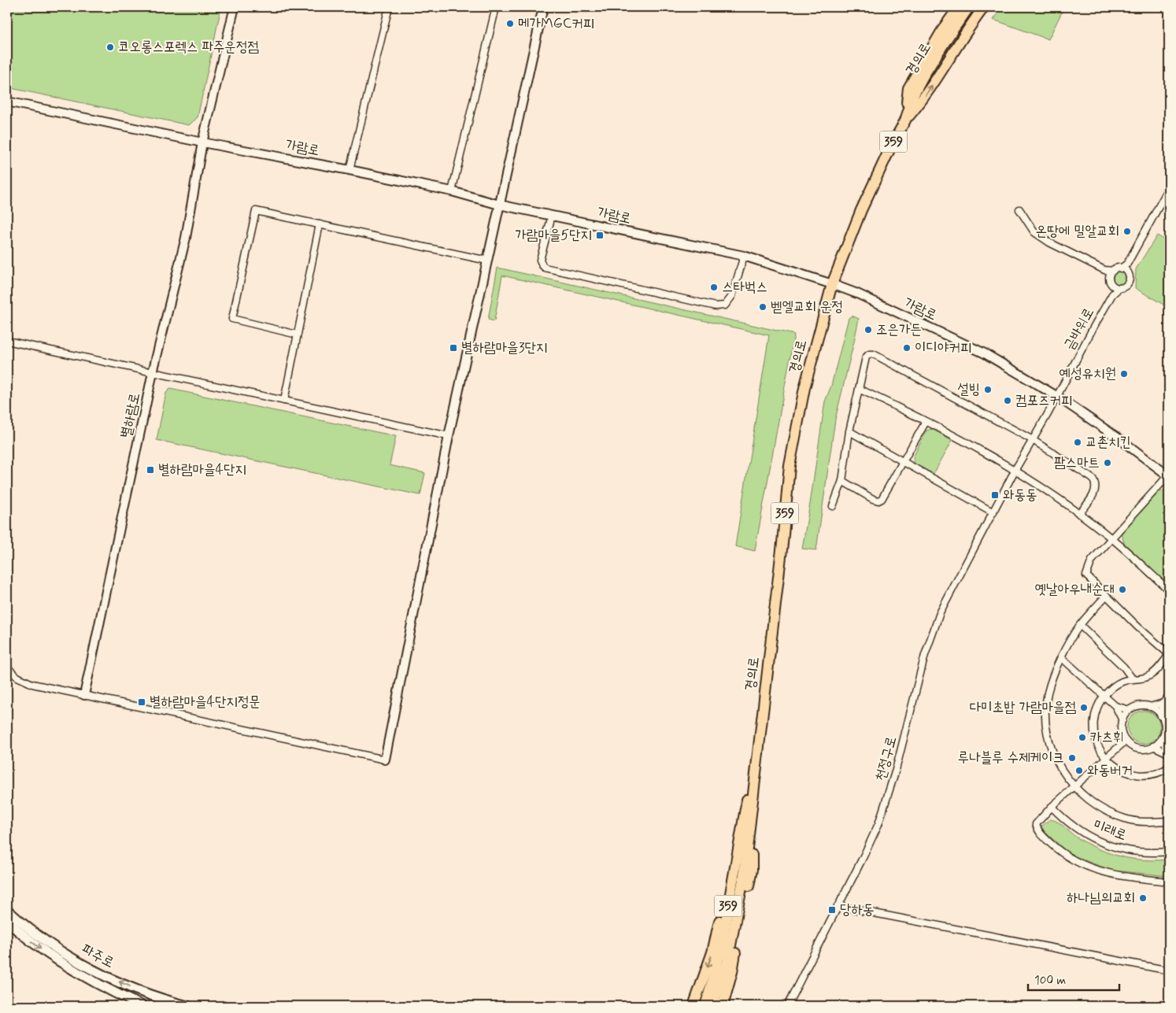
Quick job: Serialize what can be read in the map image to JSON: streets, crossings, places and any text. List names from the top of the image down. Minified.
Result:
{"streets":{"main road":["경의로","359","파주로"],"street":["가람로","금바위로","별하람로","천정구로","미래로"]},"crossings":[["경의로","가람로"],["가람로","금바위로"],["가람로","별하람로"],["금바위로","천정구로"]],"places":{"other":["메가MGC커피","코오롱스포렉스 파주운정점","온땅에 밀알교회","스타벅스","벧엘교회 운정","조은가든","이디야커피","예성유치원","설빙","컴포즈커피","교촌치킨","팜스마트","옛날아우내순대","다미초밥 가람마을점","카츠휘","루나블루 수제케이크","와동버거","하나님의교회"],"transit":["가람마을5단지","별하람마을3단지","별하람마을4단지","와동동","별하람마을4단지정문","당하동"]},"scale_bar":"100 m"}
